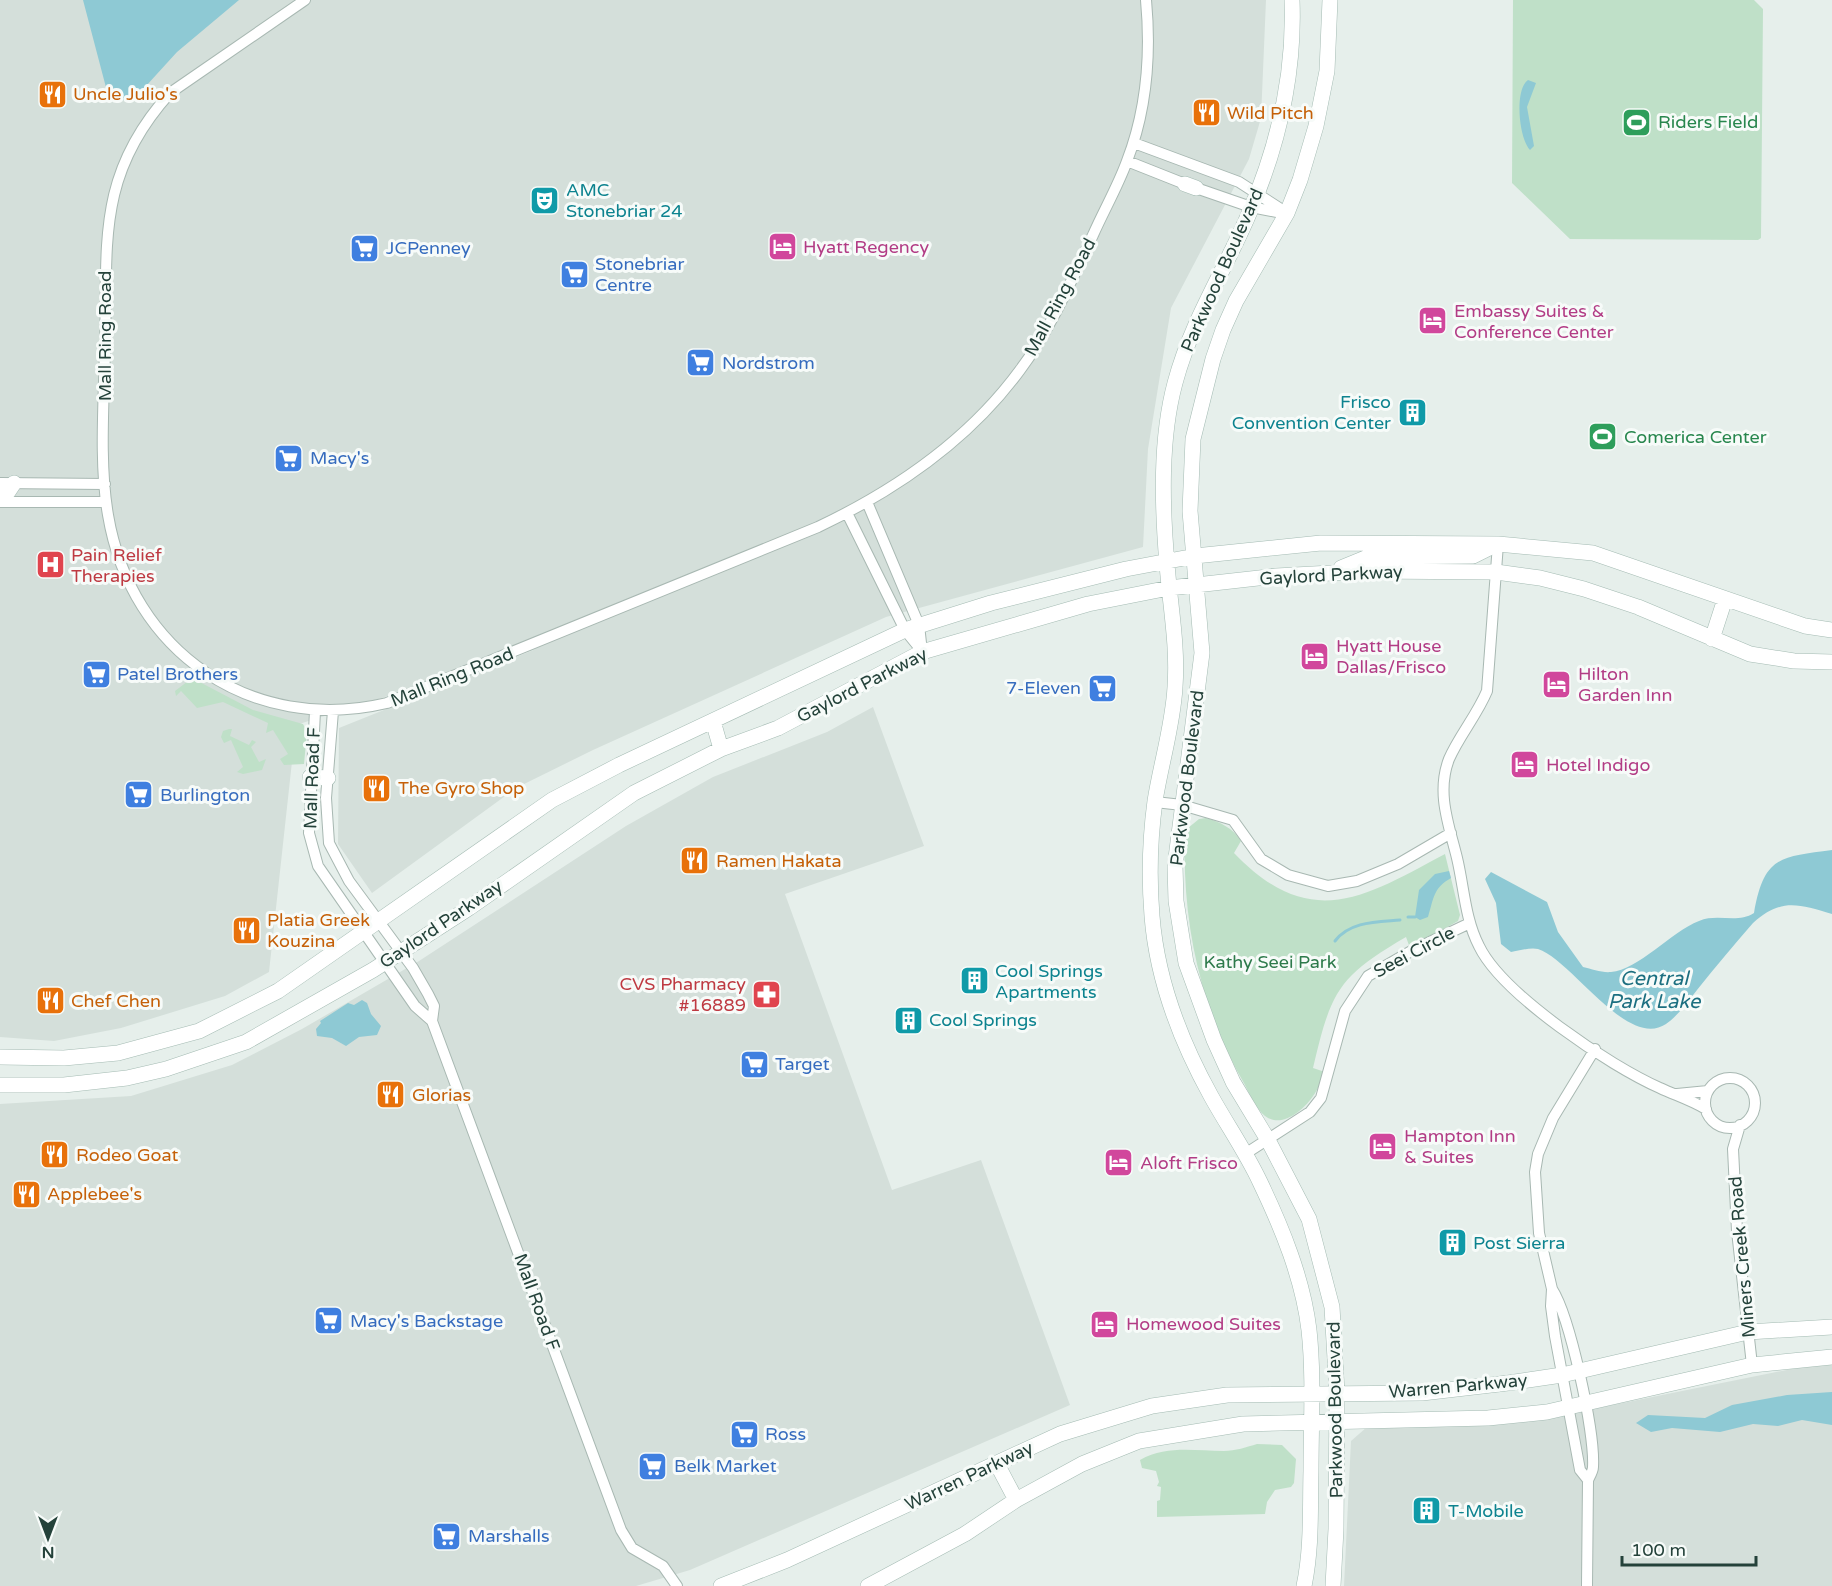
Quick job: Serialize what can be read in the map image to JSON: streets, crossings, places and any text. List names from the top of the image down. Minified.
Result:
{"streets":{"main road":["Parkwood Boulevard","Gaylord Parkway","Warren Parkway"],"street":["Mall Ring Road","Mall Road F","Seei Circle","Miners Creek Road"]},"crossings":[["Parkwood Boulevard","Gaylord Parkway"],["Parkwood Boulevard","Seei Circle"],["Parkwood Boulevard","Warren Parkway"],["Mall Ring Road","Mall Road F"],["Gaylord Parkway","Mall Road F"],["Miners Creek Road","Warren Parkway"]],"water":["Central Park Lake"],"parks":["Kathy Seei Park"],"places":{"restaurant":["Uncle Julio's","Wild Pitch","The Gyro Shop","Ramen Hakata","Platia Greek Kouzina","Chef Chen","Glorias","Rodeo Goat","Applebee's"],"sports":["Riders Field","Comerica Center"],"theatre":["AMC Stonebriar 24"],"hotel":["Hyatt Regency","Embassy Suites & Conference Center","Hyatt House Dallas/Frisco","Hilton Garden Inn","Hotel Indigo","Hampton Inn & Suites","Aloft Frisco","Homewood Suites"],"supermarket":["JCPenney","Stonebriar Centre","Nordstrom","Macy's","Patel Brothers","7-Eleven","Burlington","Target","Macy's Backstage","Ross","Belk Market","Marshalls"],"building":["Frisco Convention Center","Cool Springs Apartments","Cool Springs","Post Sierra","T-Mobile"],"hospital":["Pain Relief Therapies"],"pharmacy":["CVS Pharmacy #16889"]},"scale_bar":"100 m","north":"bottom"}
